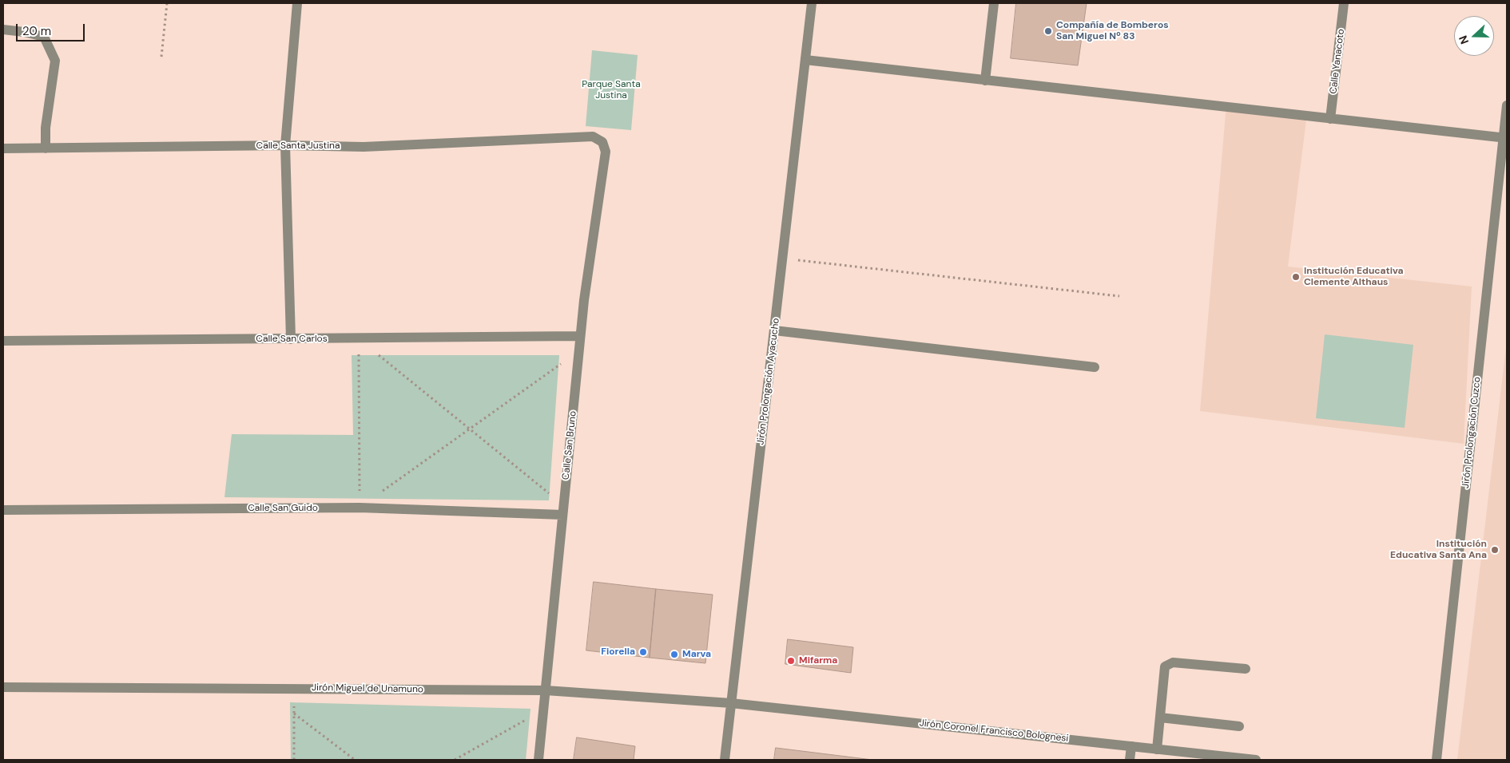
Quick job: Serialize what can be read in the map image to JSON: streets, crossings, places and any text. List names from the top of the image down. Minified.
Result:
{"streets":{"street":["Calle Yanacoto","Calle Santa Justina","Calle San Carlos","Jirón Prolongación Ayacucho","Jirón Prolongación Cuzco","Calle San Bruno","Calle San Guido","Jirón Miguel de Unamuno","Jirón Coronel Francisco Bolognesi"]},"crossings":[["Calle Santa Justina","Calle San Bruno"],["Calle San Carlos","Calle San Bruno"],["Jirón Prolongación Ayacucho","Jirón Miguel de Unamuno"],["Jirón Prolongación Ayacucho","Jirón Coronel Francisco Bolognesi"],["Calle San Bruno","Calle San Guido"],["Calle San Bruno","Jirón Miguel de Unamuno"],["Jirón Miguel de Unamuno","Jirón Coronel Francisco Bolognesi"]],"parks":["Parque Santa Justina"],"places":["Compañía de Bomberos San Miguel Nº 83","Institución Educativa Clemente Althaus","Institución Educativa Santa Ana","Fiorella","Marva","Mifarma"],"scale_bar":"20 m","north":"left"}
